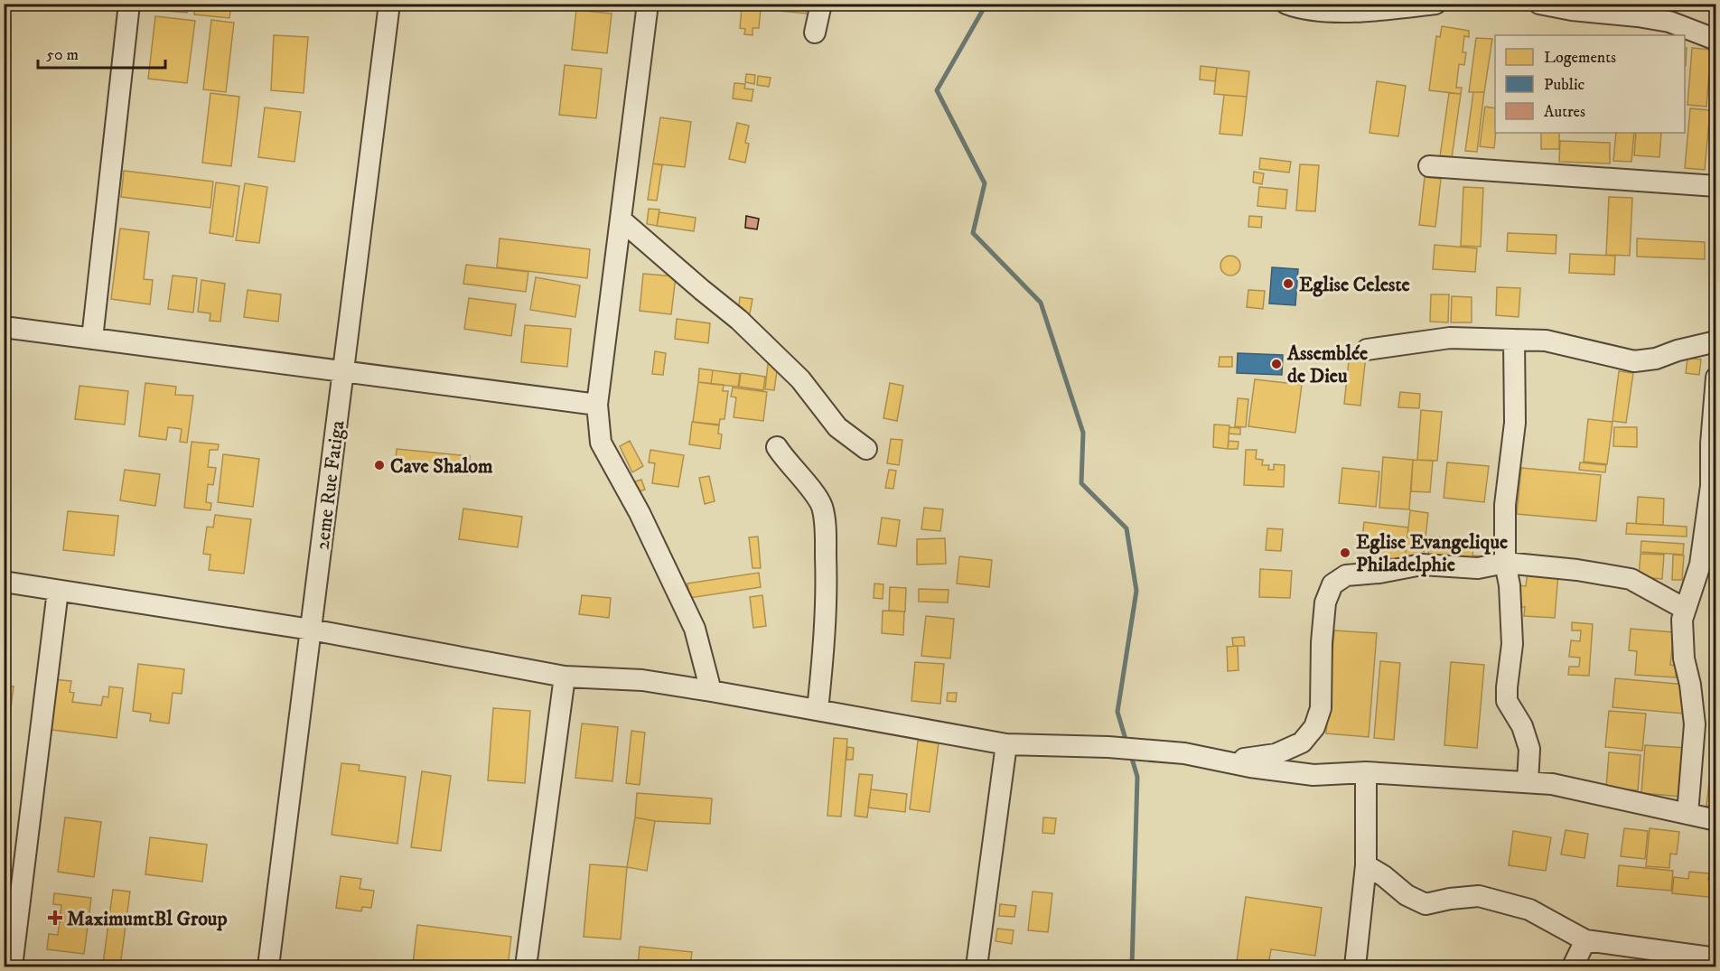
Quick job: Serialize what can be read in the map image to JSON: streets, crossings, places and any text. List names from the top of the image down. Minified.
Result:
{"streets":{"street":["2eme Rue Fatiga"]},"places":{"other":["Eglise Celeste","Assemblée de Dieu","Cave Shalom","Eglise Evangelique Philadelphie"],"health":["MaximumtBl Group"]},"legend":["Logements","Public","Autres"],"scale_bar":"50 m"}
